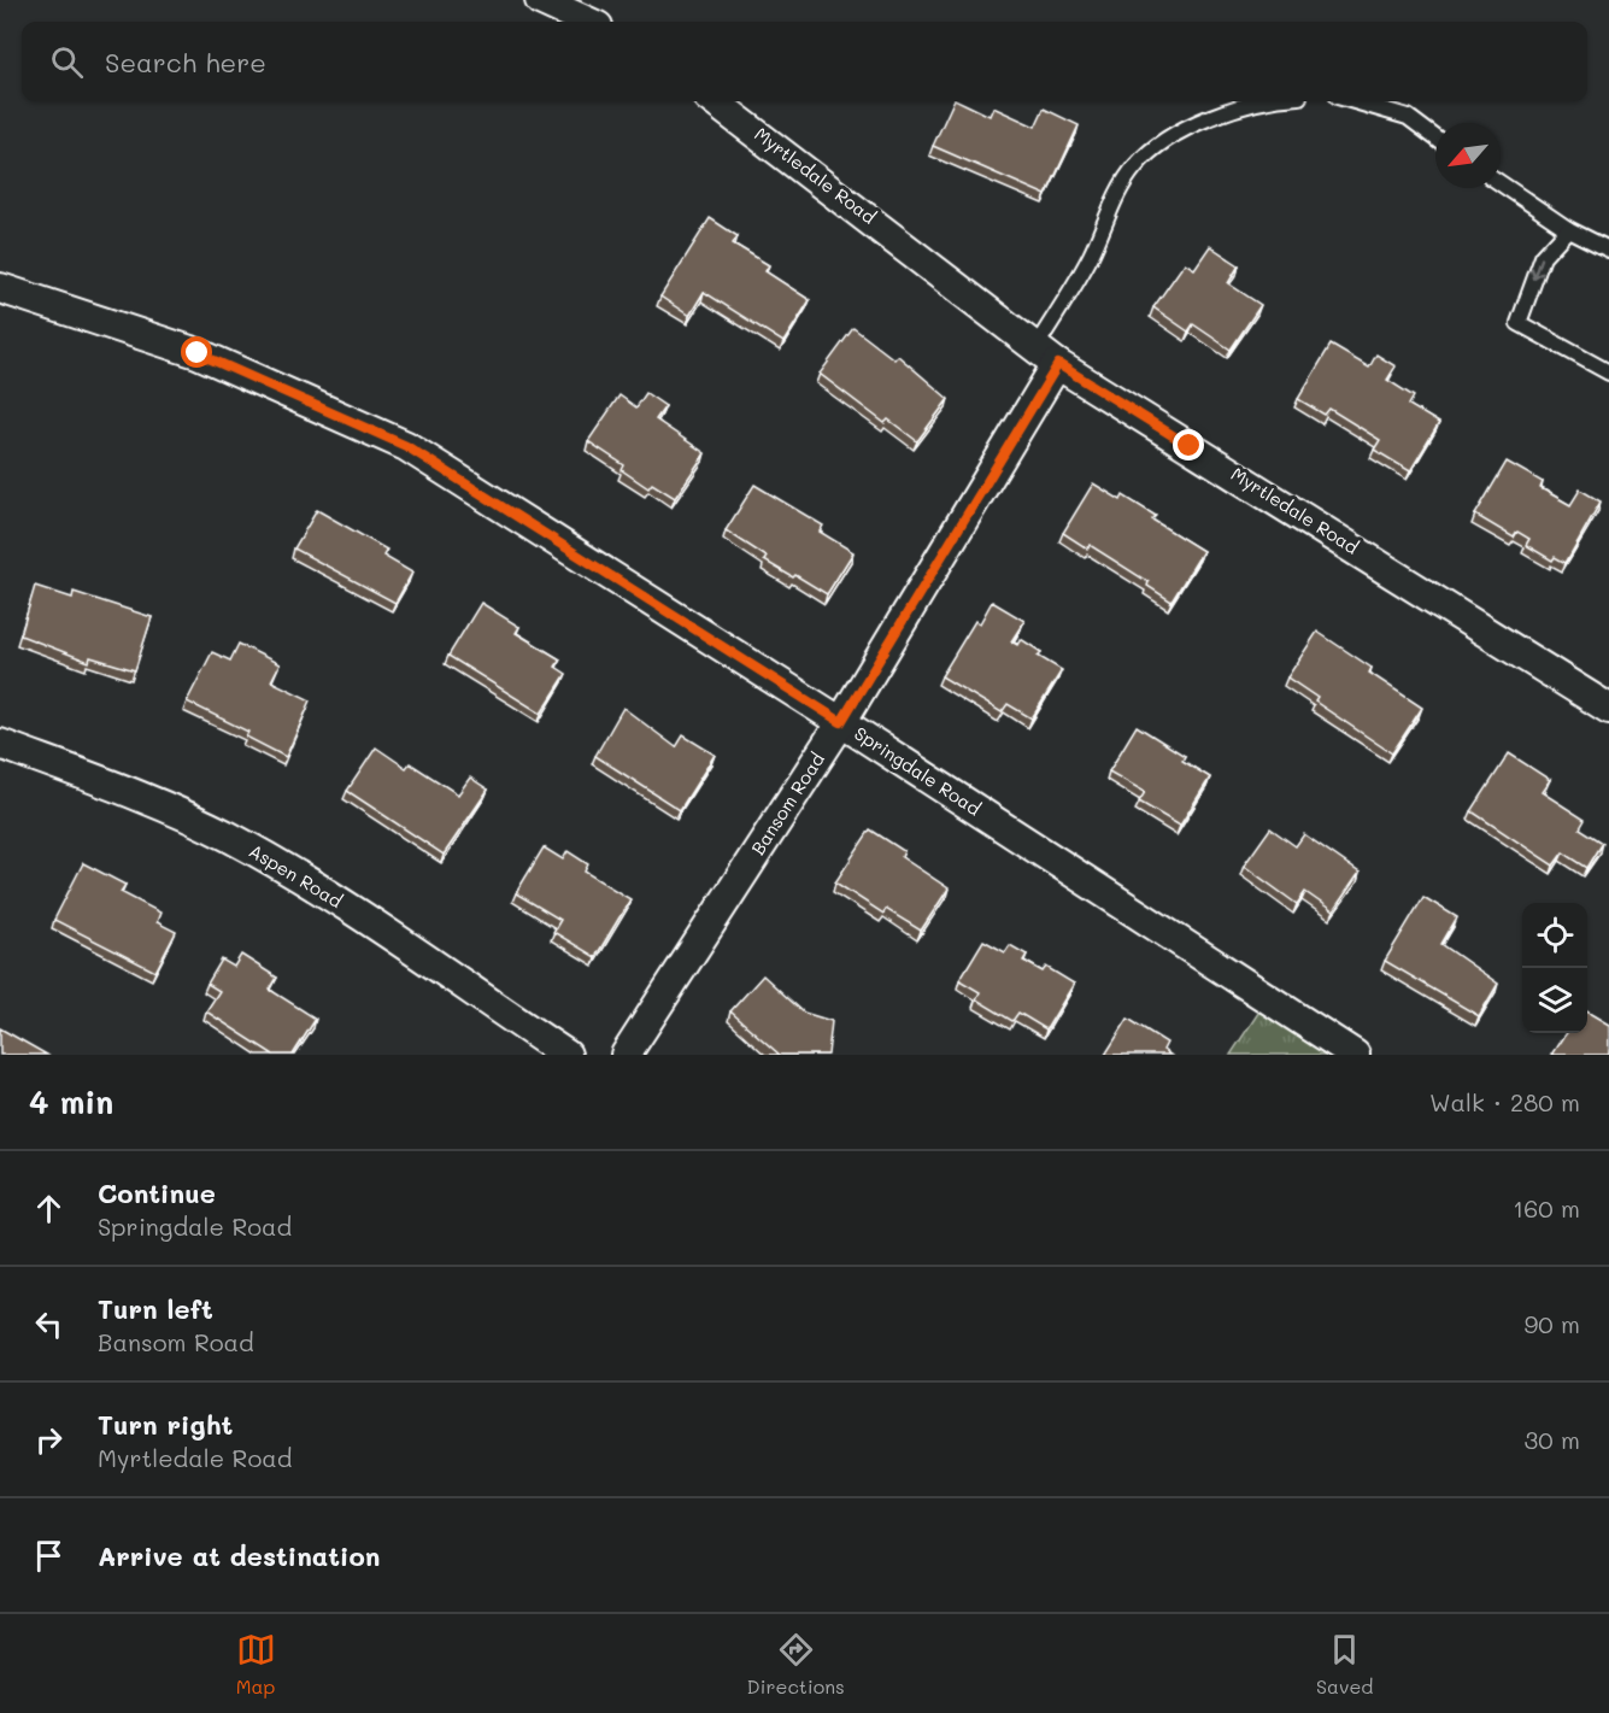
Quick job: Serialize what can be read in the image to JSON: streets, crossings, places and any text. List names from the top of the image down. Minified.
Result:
{"streets":{"street":["Myrtledale Road","Springdale Road","Bansom Road","Aspen Road"]},"crossings":[["Myrtledale Road","Bansom Road"],["Springdale Road","Bansom Road"]],"north":"bottom left","page":{"search":"Search here","heading":["4 min","Walk · 280 m"],"list":[["Continue","Springdale Road","160 m"],["Turn left","Bansom Road","90 m"],["Turn right","Myrtledale Road","30 m"],"Arrive at destination"],"nav":["Map","Directions","Saved"]}}
